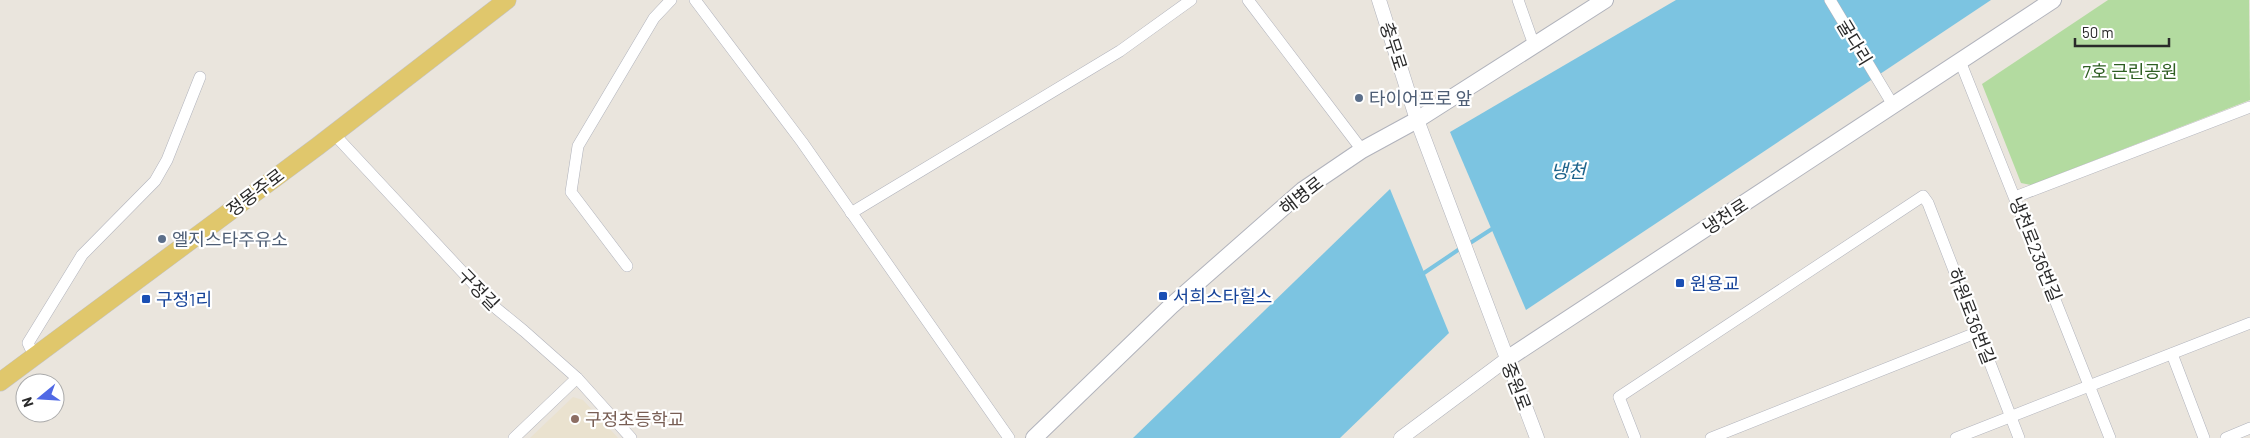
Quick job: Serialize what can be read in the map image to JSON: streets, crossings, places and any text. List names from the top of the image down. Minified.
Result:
{"streets":{"main road":["정몽주로","해병로","냉천로"],"street":["굴다리","충무로","냉천로236번길","구정길","하원로36번길","중원로"]},"crossings":[["굴다리","냉천로"],["충무로","해병로"],["충무로","중원로"],["정몽주로","구정길"],["냉천로","냉천로236번길"],["냉천로","중원로"]],"water":["냉천"],"parks":["7호 근린공원"],"places":{"other":["타이어프로 앞","엘지스타주유소","구정초등학교"],"transit":["원용교","서희스타힐스","구정1리"]},"scale_bar":"50 m","north":"left"}
